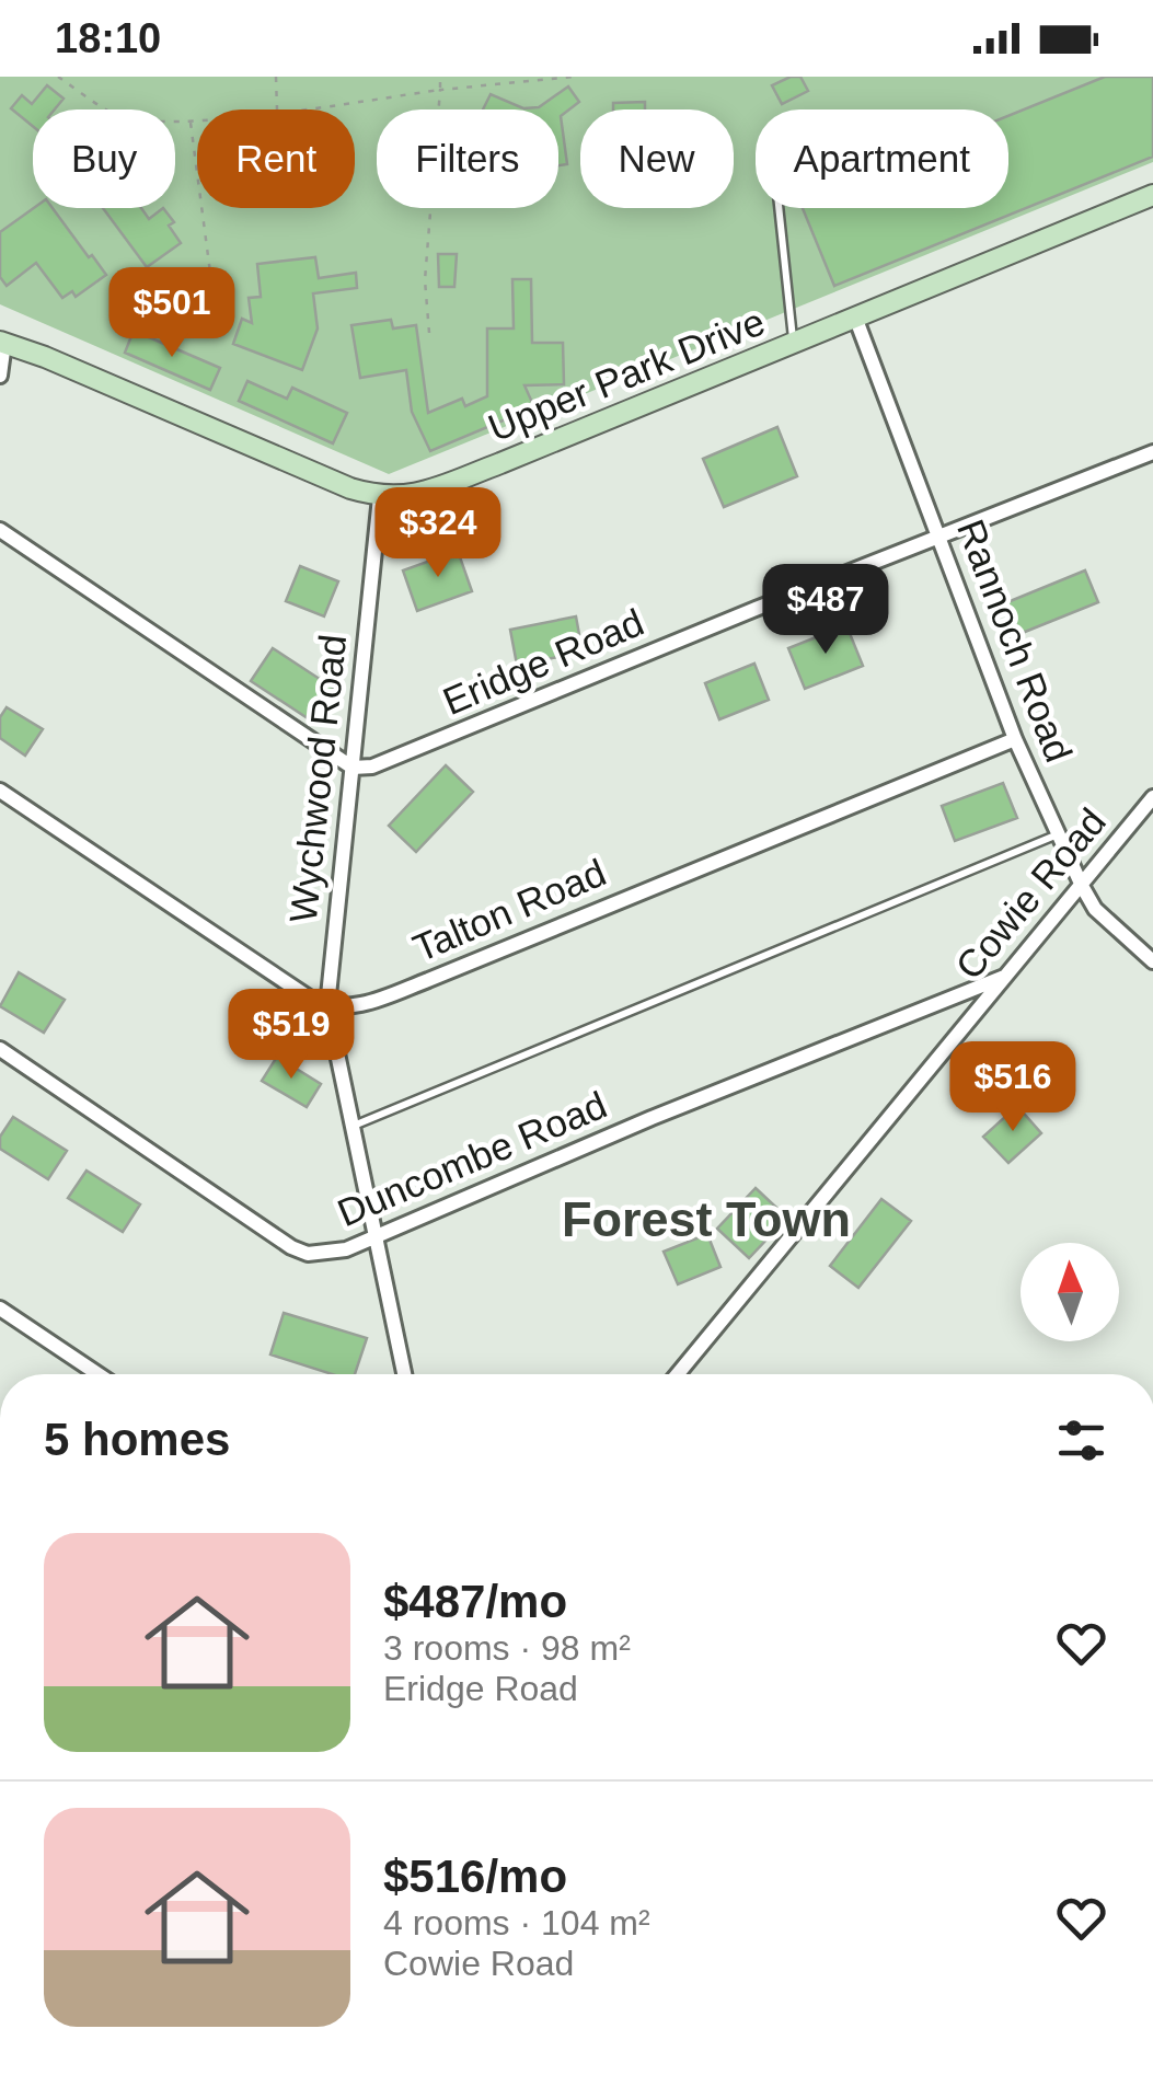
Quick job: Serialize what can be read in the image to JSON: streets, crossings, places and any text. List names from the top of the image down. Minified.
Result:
{"streets":{"main road":["Upper Park Drive"],"street":["Rannoch Road","Eridge Road","Wychwood Road","Cowie Road","Talton Road","Duncombe Road"]},"crossings":[["Upper Park Drive","Rannoch Road"],["Upper Park Drive","Wychwood Road"],["Rannoch Road","Eridge Road"],["Rannoch Road","Cowie Road"],["Rannoch Road","Talton Road"],["Eridge Road","Wychwood Road"],["Wychwood Road","Talton Road"],["Wychwood Road","Duncombe Road"],["Cowie Road","Duncombe Road"]],"districts":["Forest Town"],"north":"top","page":{"status":"18:10","chip":["Buy","Rent","Filters","New","Apartment"],"price":["$501","$324","$487","$519","$516"],"heading":"5 homes","list":[{"name":"$487/mo","note":"3 rooms · 98 m² · Eridge Road"},{"name":"$516/mo","note":"4 rooms · 104 m² · Cowie Road"}]}}
